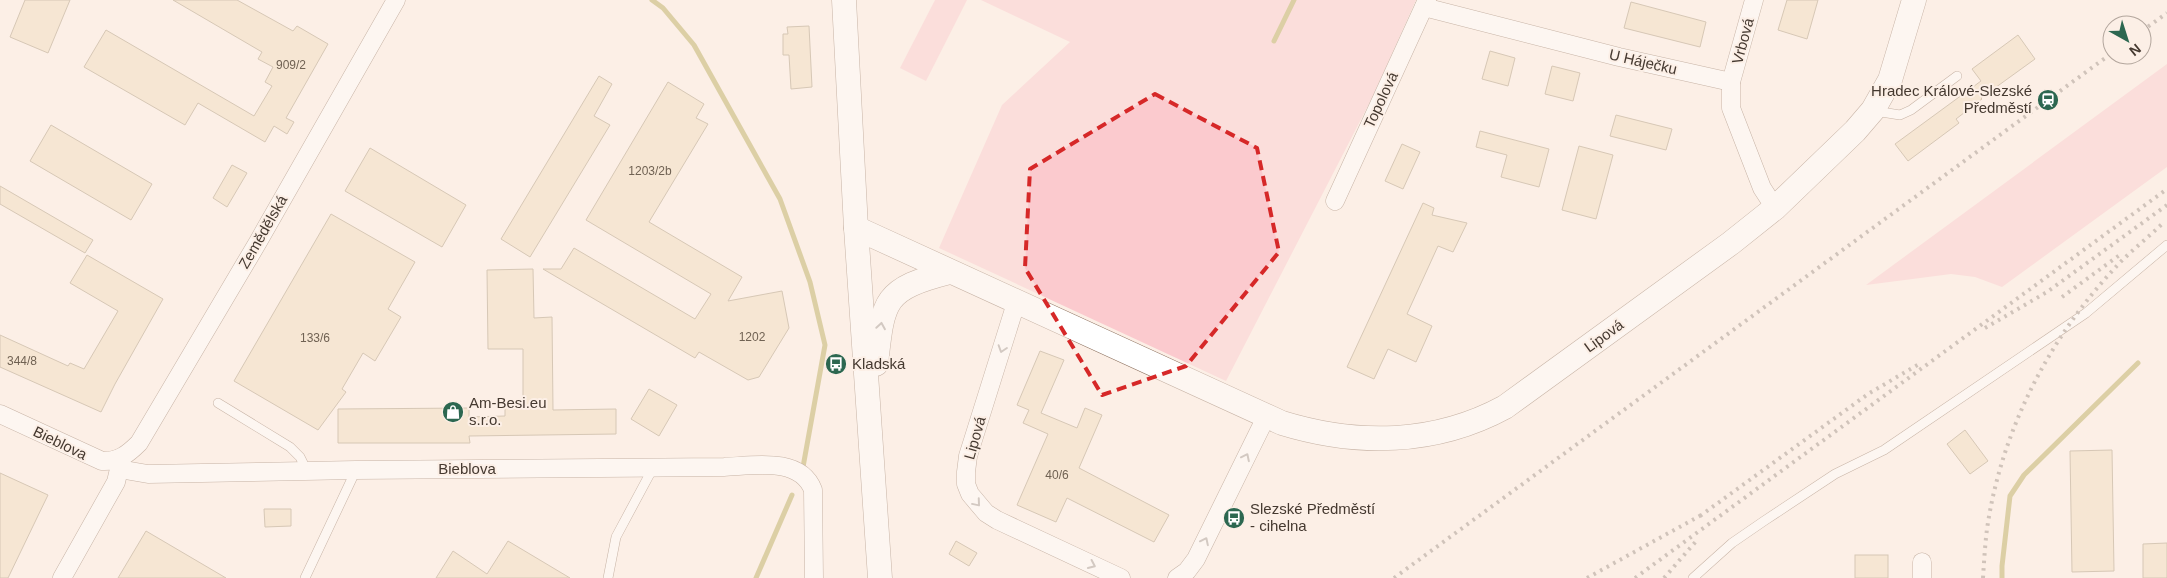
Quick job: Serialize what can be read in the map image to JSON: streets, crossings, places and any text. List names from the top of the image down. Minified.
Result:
{"streets":{"street":["Vrbová","U Háječku","Topolová","Zemědělská","Lipová","Bieblova"]},"crossings":[["Vrbová","U Háječku"],["U Háječku","Topolová"],["Zemědělská","Bieblova"]],"places":{"station":["Hradec Králové-Slezské Předměstí"],"bus stop":["Kladská","Slezské Předměstí - cihelna"],"shop":["Am-Besi.eu s.r.o."]},"house_numbers":["909/2","1203/2b","1202","133/6","344/8","40/6"],"north":"bottom right"}
